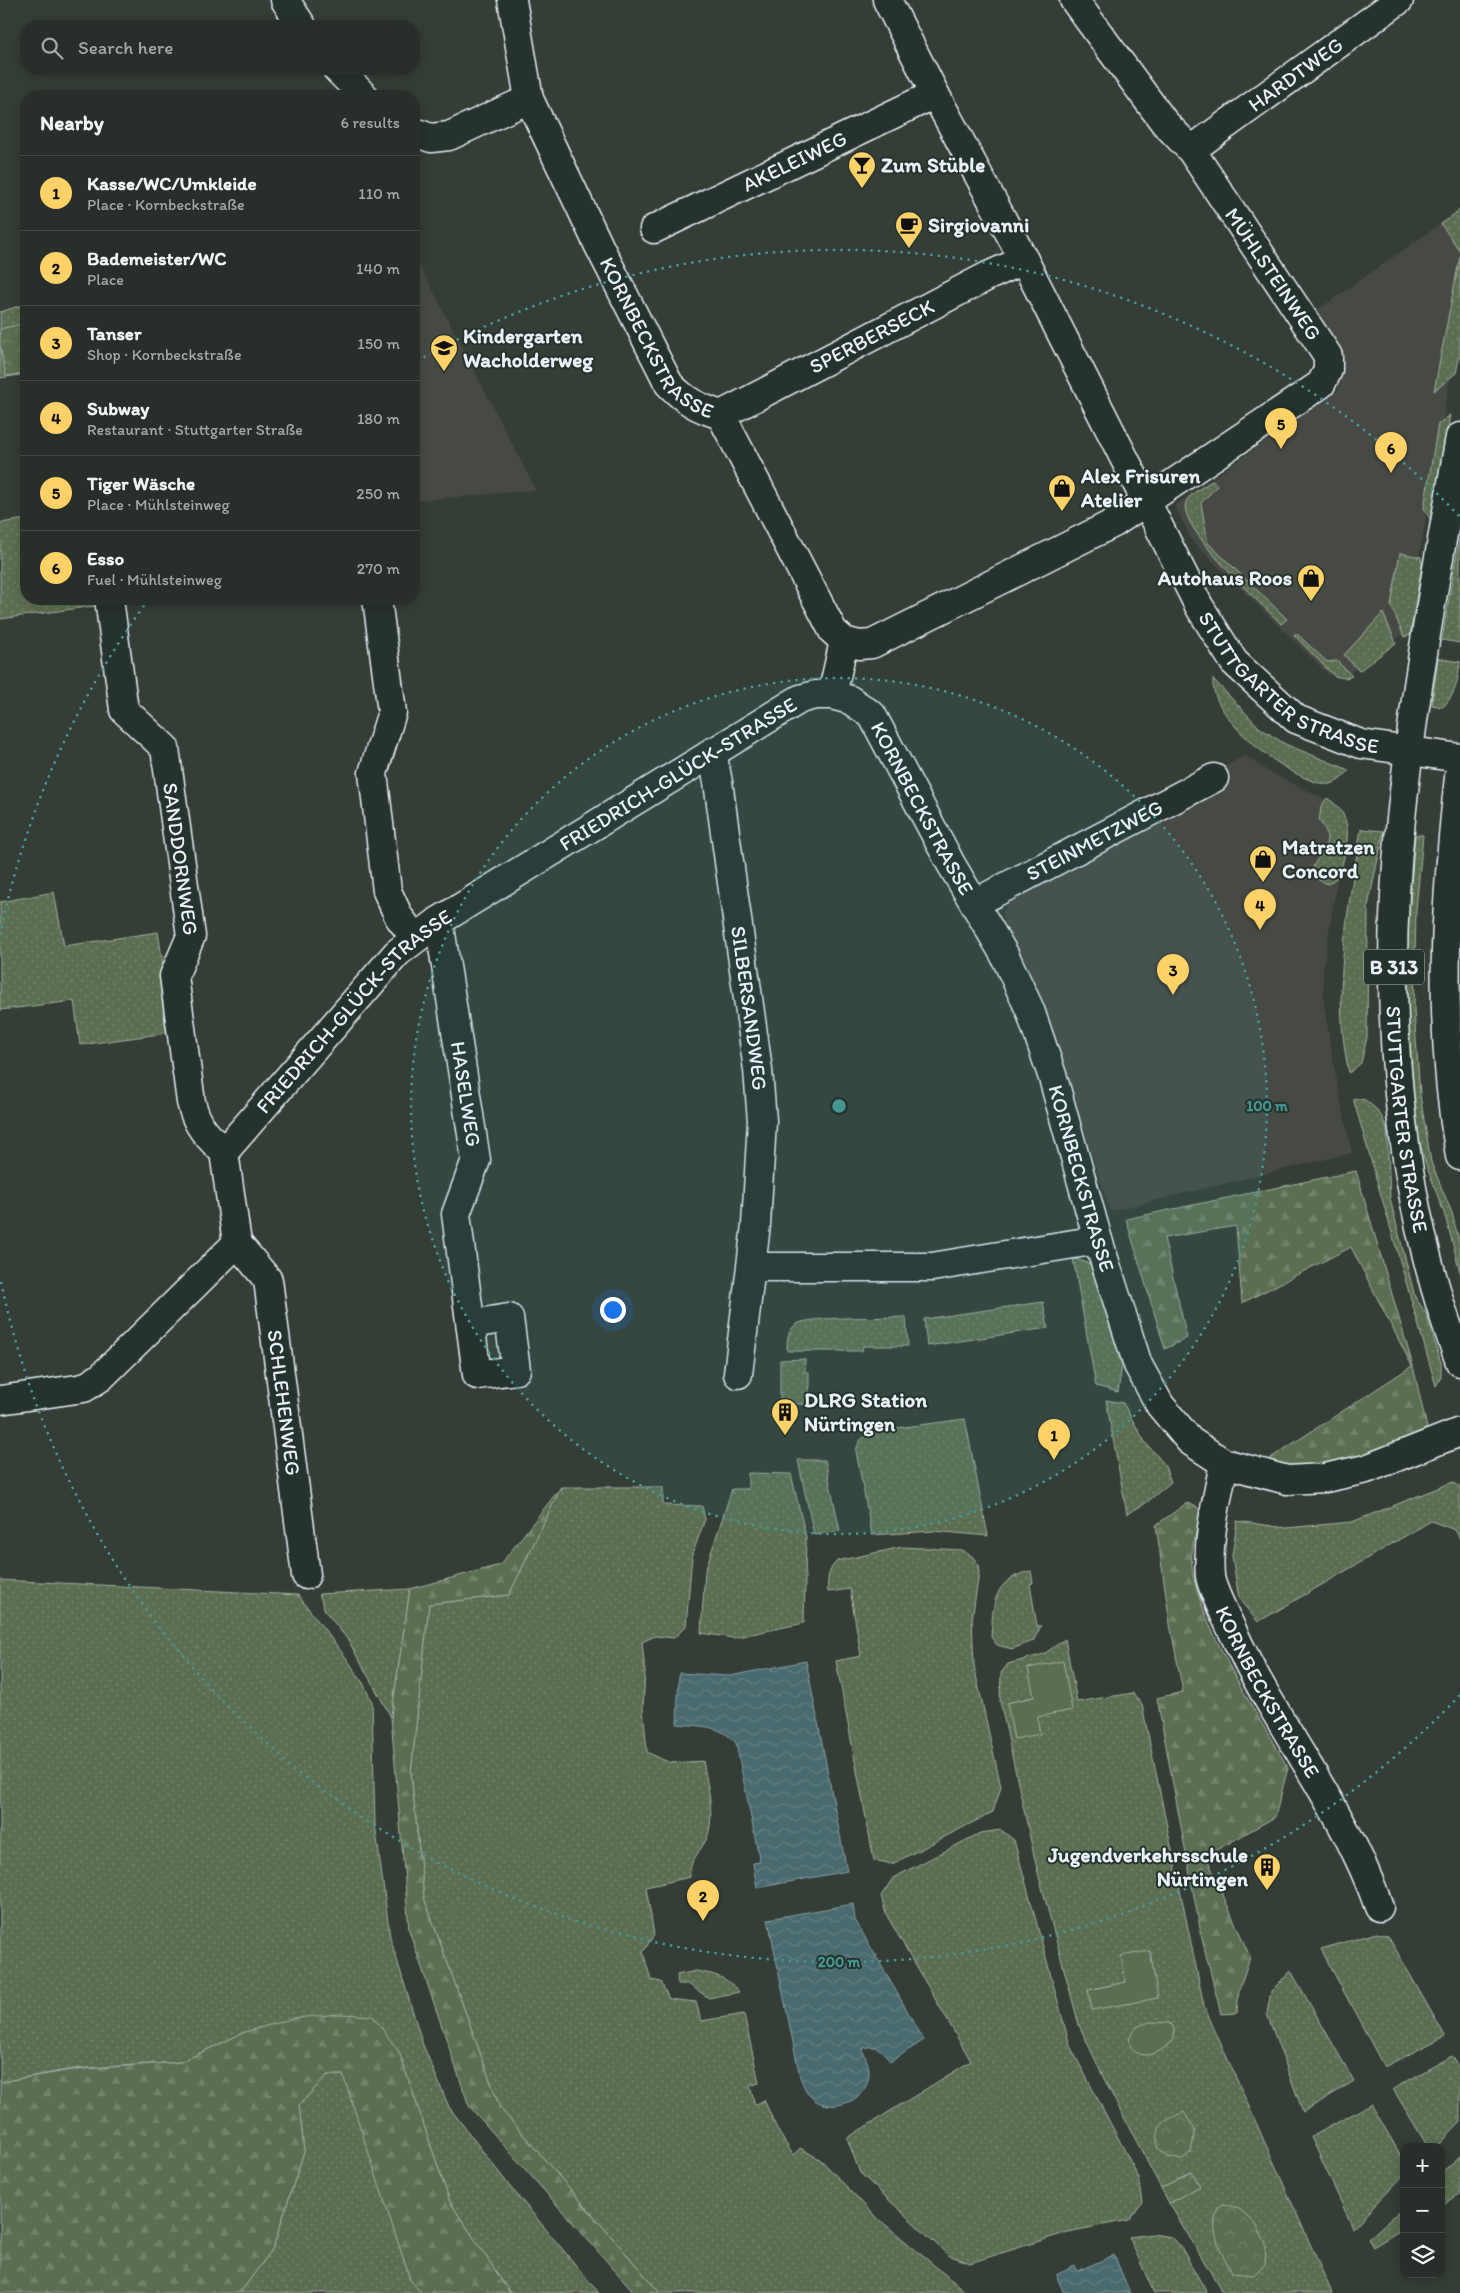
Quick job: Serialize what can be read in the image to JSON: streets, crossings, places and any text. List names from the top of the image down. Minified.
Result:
{"streets":{"street":["HARDTWEG","AKELEIWEG","MÜHLSTEINWEG","KORNBECKSTRASSE","SPERBERSECK","STUTTGARTER STRASSE","FRIEDRICH-GLÜCK-STRASSE","STEINMETZWEG","SANDDORNWEG","B 313","SILBERSANDWEG","HASELWEG","SCHLEHENWEG"]},"crossings":[["HARDTWEG","MÜHLSTEINWEG"],["AKELEIWEG","STUTTGARTER STRASSE"],["MÜHLSTEINWEG","STUTTGARTER STRASSE"],["KORNBECKSTRASSE","SPERBERSECK"],["KORNBECKSTRASSE","FRIEDRICH-GLÜCK-STRASSE"],["KORNBECKSTRASSE","STEINMETZWEG"],["SPERBERSECK","STUTTGARTER STRASSE"],["STUTTGARTER STRASSE","B 313"],["FRIEDRICH-GLÜCK-STRASSE","SANDDORNWEG"],["FRIEDRICH-GLÜCK-STRASSE","SILBERSANDWEG"],["FRIEDRICH-GLÜCK-STRASSE","HASELWEG"]],"places":{"bar":["Zum Stüble"],"cafe":["Sirgiovanni"],"school or university":["Kindergarten Wacholderweg"],"shop":["Alex Frisuren Atelier","Autohaus Roos","Matratzen Concord"],"building":["DLRG Station Nürtingen","Jugendverkehrsschule Nürtingen"]},"page":{"search":"Search here","heading":["Nearby","6 results"],"list":[{"mark":"1","name":"Kasse/WC/Umkleide","note":"Place · Kornbeckstraße","value":"110 m"},{"mark":"2","name":"Bademeister/WC","note":"Place","value":"140 m"},{"mark":"3","name":"Tanser","note":"Shop · Kornbeckstraße","value":"150 m"},{"mark":"4","name":"Subway","note":"Restaurant · Stuttgarter Straße","value":"180 m"},{"mark":"5","name":"Tiger Wäsche","note":"Place · Mühlsteinweg","value":"250 m"},{"mark":"6","name":"Esso","note":"Fuel · Mühlsteinweg","value":"270 m"}],"pins":["5","6","4","3","1","2"],"map_buttons":["+","−"]},"rings":["100 m","200 m"]}
